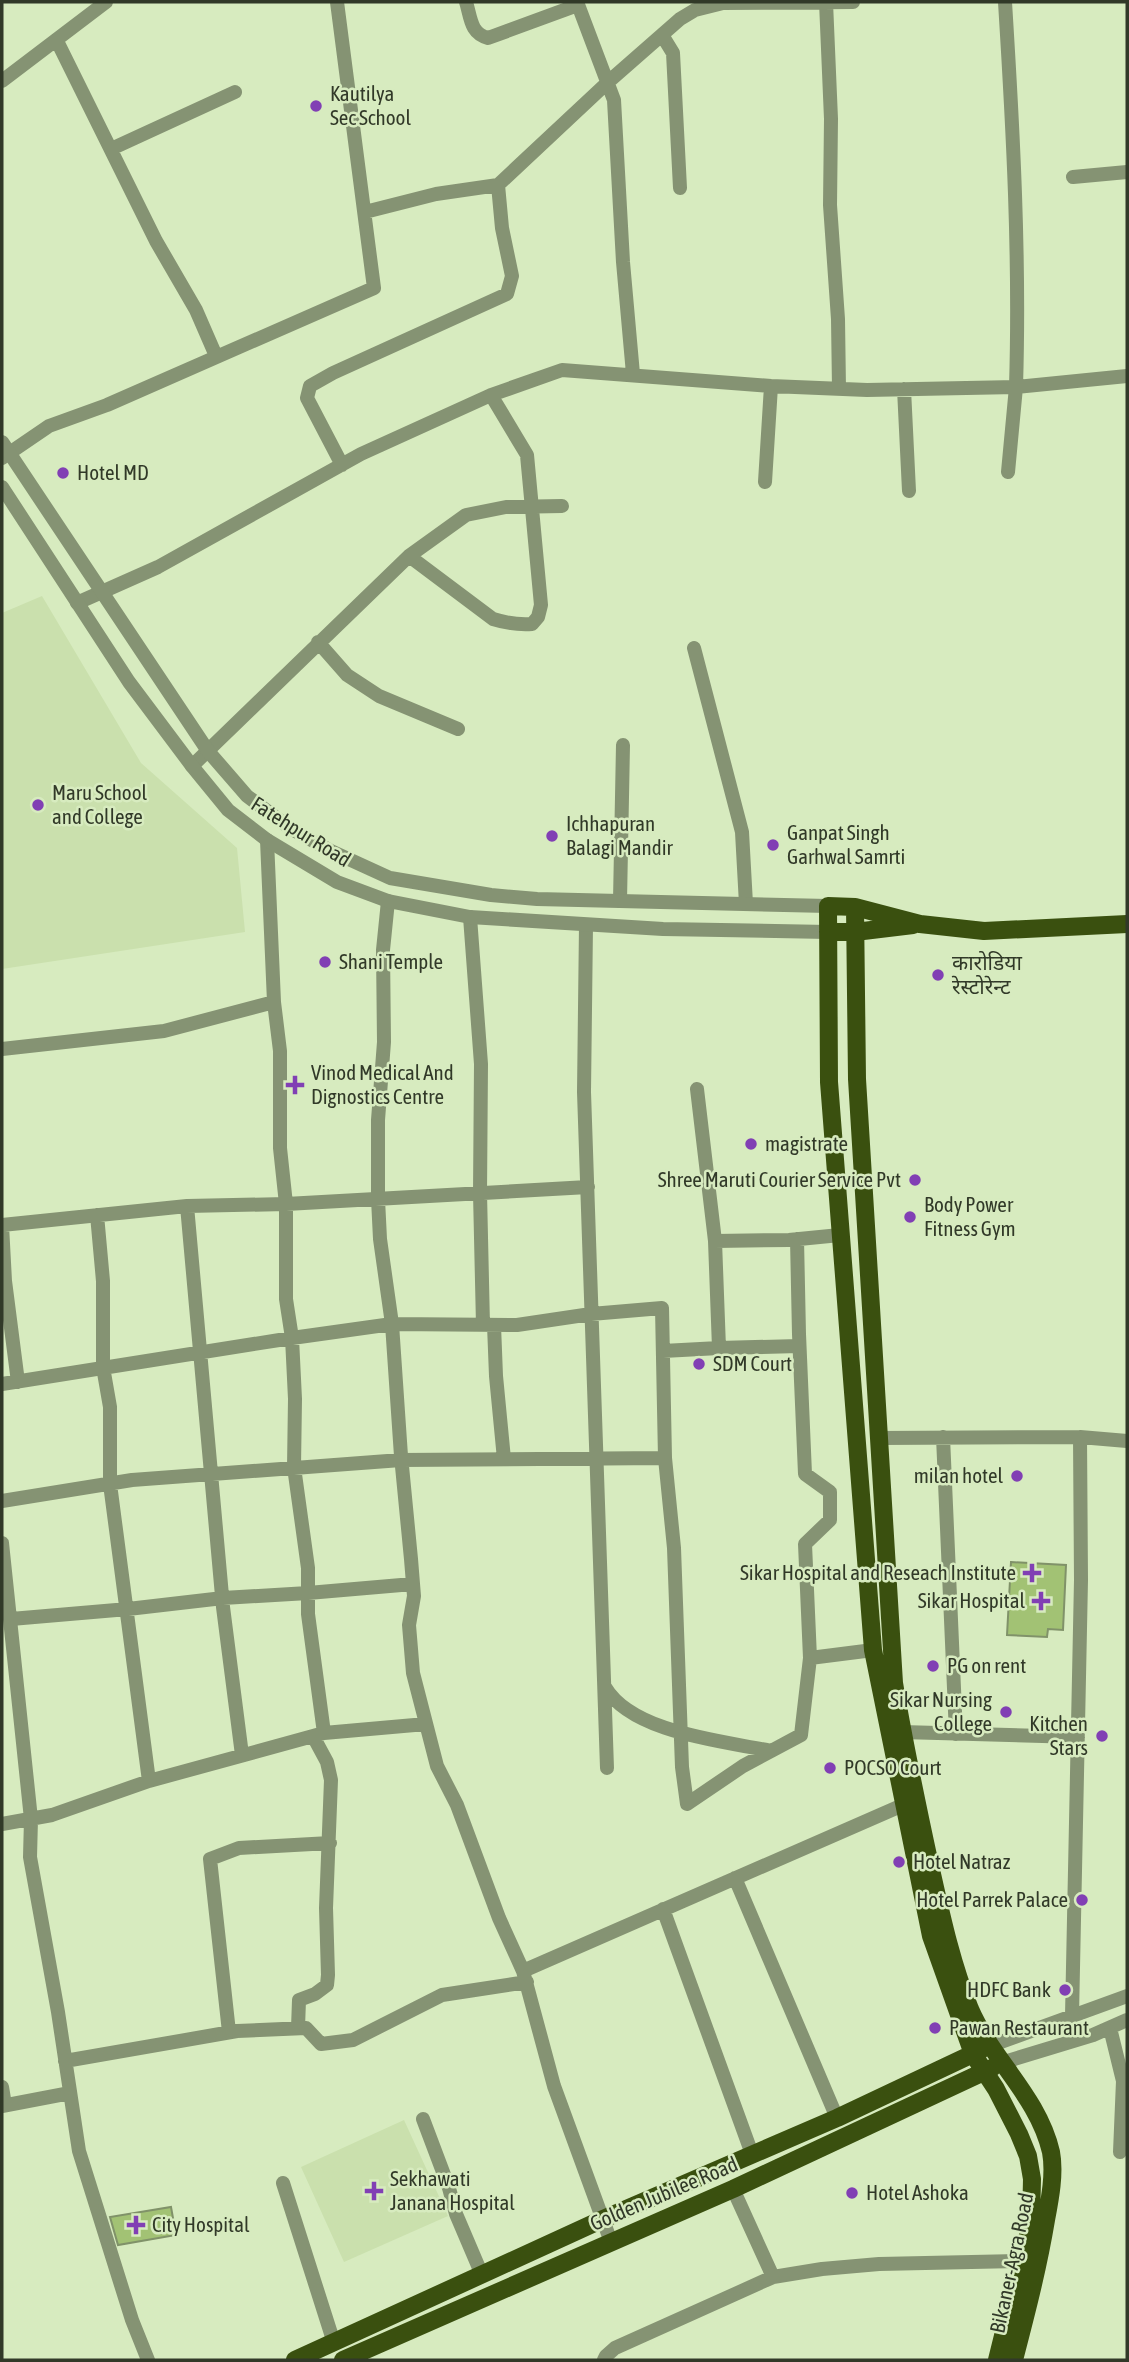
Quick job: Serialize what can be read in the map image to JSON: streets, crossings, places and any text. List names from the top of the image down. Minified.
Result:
{"streets":{"main road":["Golden Jubilee Road","Bikaner-Agra Road"],"street":["Fatehpur Road"]},"crossings":[["Golden Jubilee Road","Bikaner-Agra Road"]],"places":{"other":["Kautilya Sec School","Hotel MD","Maru School and College","Ichhapuran Balagi Mandir","Ganpat Singh Garhwal Samrti","Shani Temple","कारोडिया रेस्टोरेन्ट","magistrate","Shree Maruti Courier Service Pvt","Body Power Fitness Gym","SDM Court","milan hotel","PG on rent","Sikar Nursing College","Kitchen Stars","POCSO Court","Hotel Natraz","Hotel Parrek Palace","HDFC Bank","Pawan Restaurant","Hotel Ashoka"],"health":["Vinod Medical And Dignostics Centre","Sikar Hospital and Reseach Institute","Sikar Hospital","Sekhawati Janana Hospital","City Hospital"]}}
